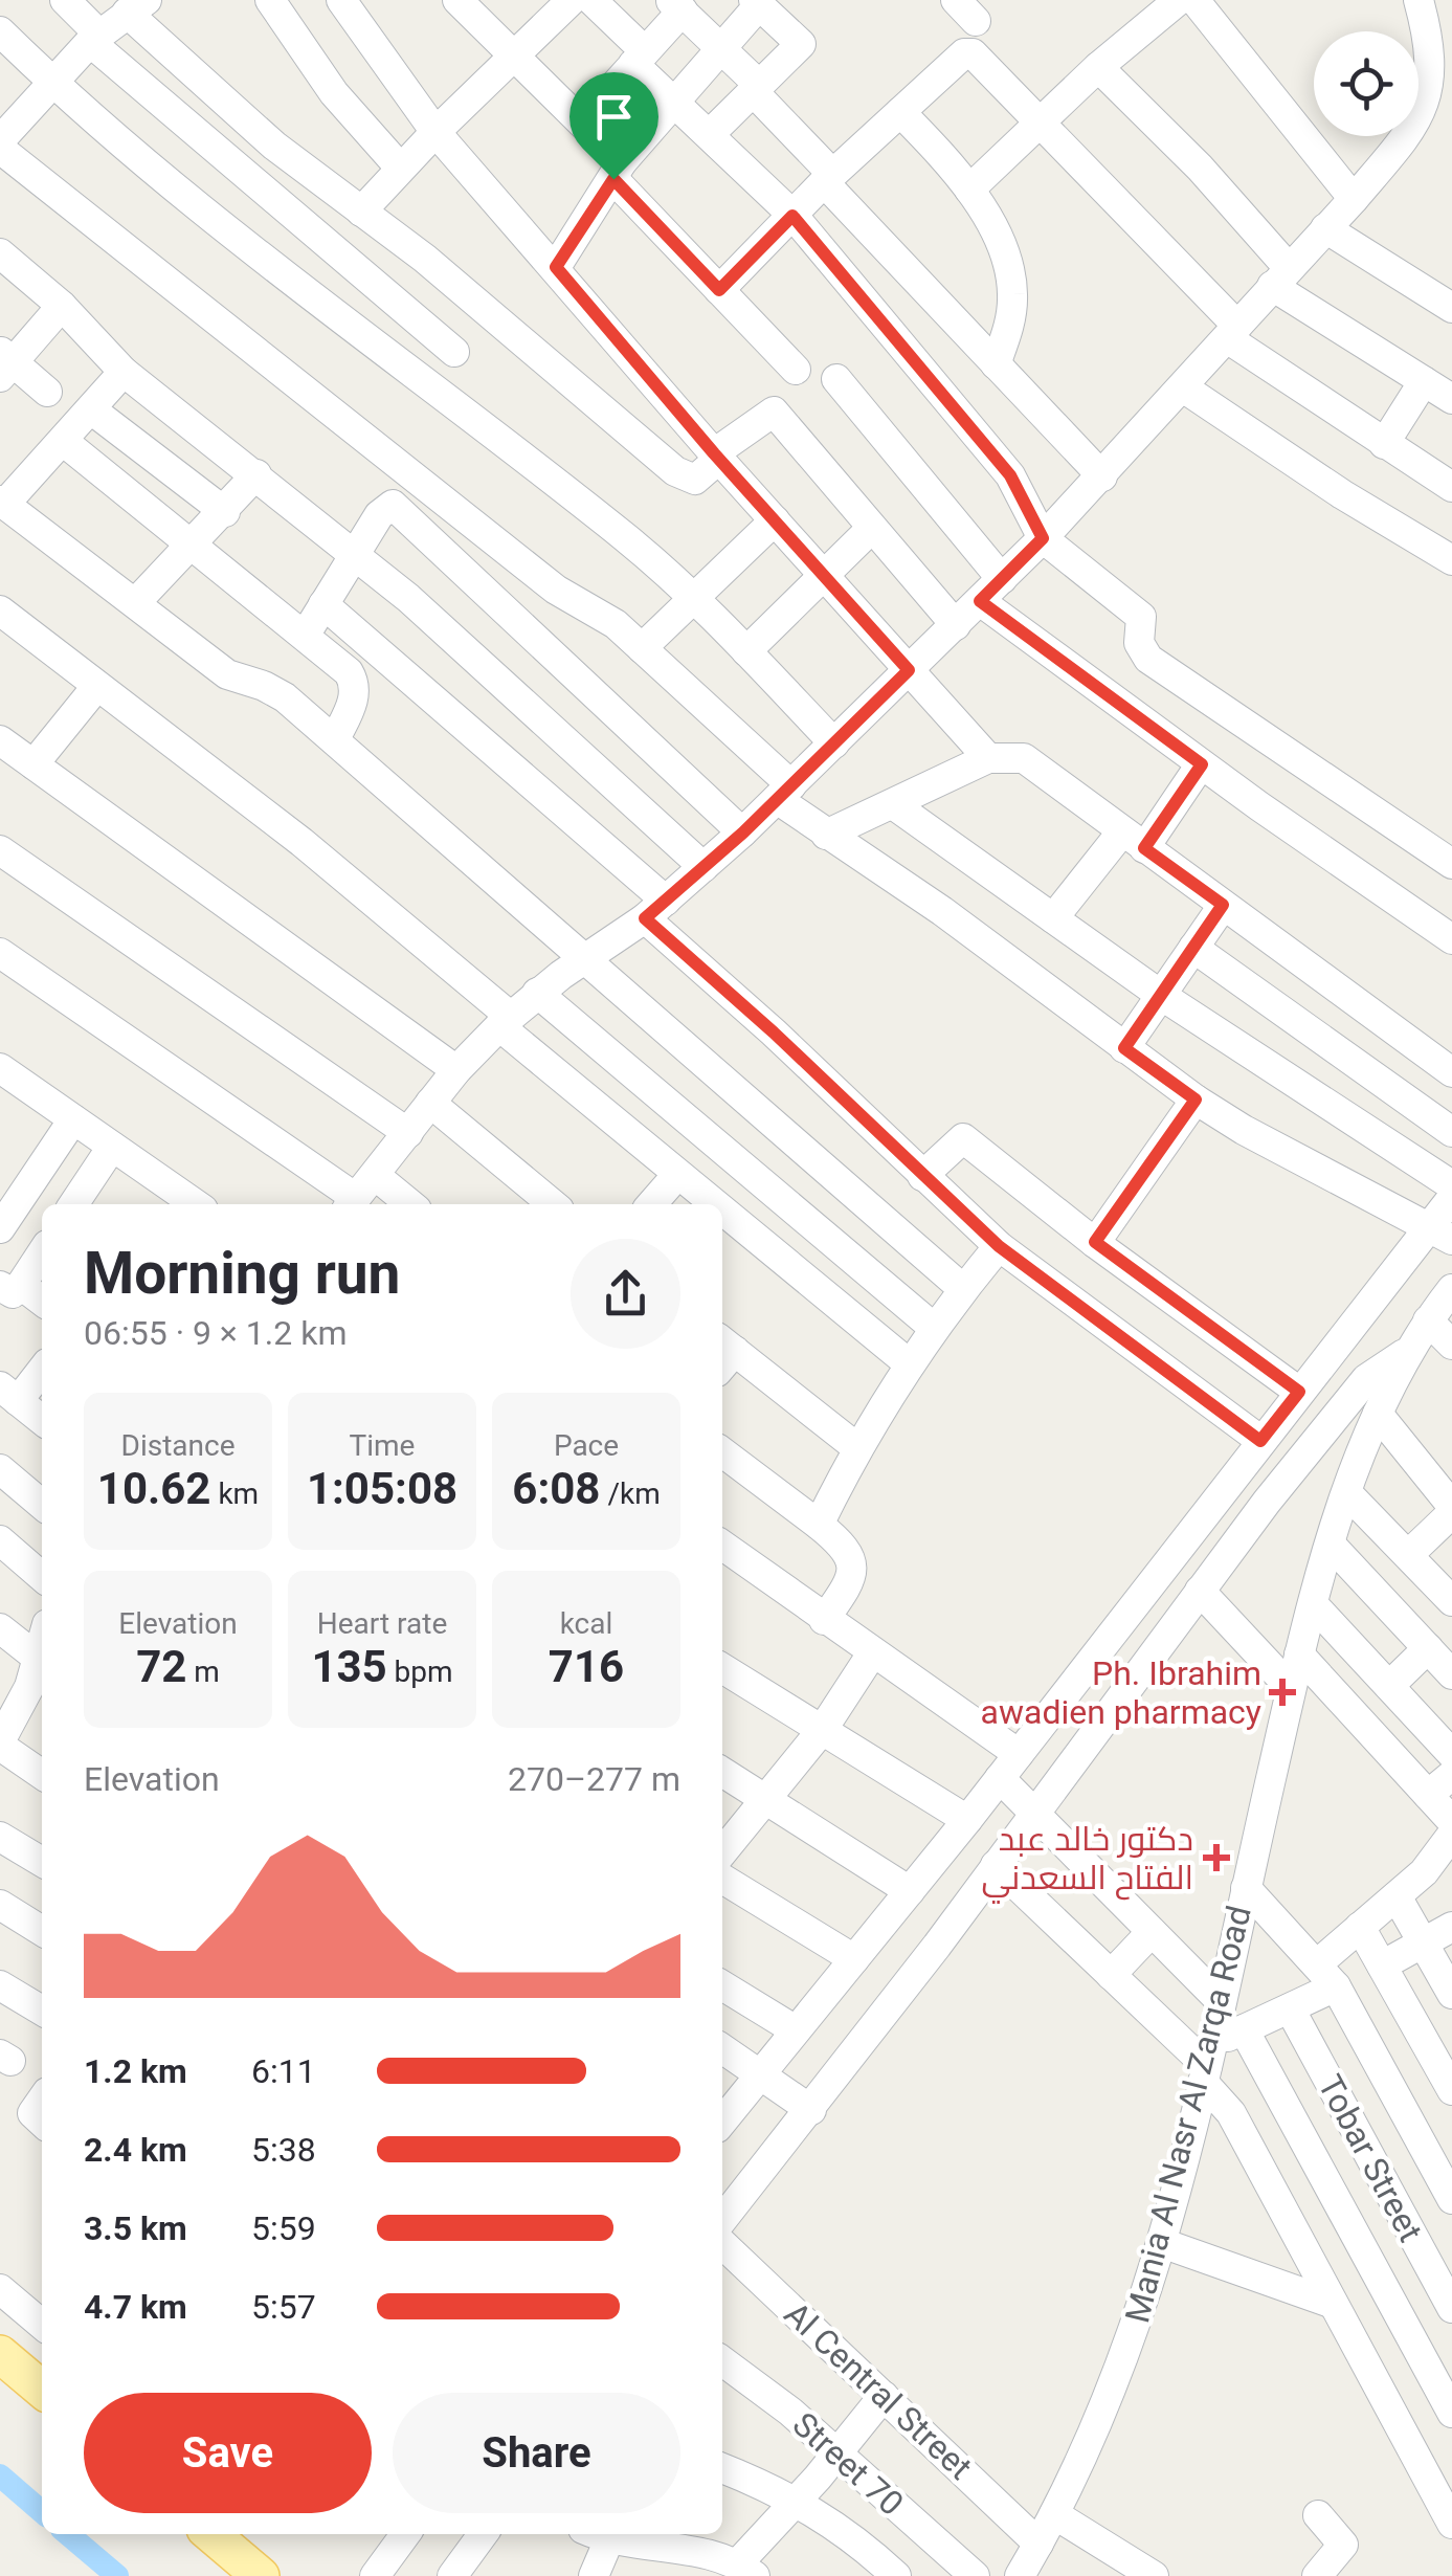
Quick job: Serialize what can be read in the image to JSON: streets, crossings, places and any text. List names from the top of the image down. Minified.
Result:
{"streets":{"street":["Mania Al Nasr Al Zarqa Road","Tobar Street","Al Central Street","Street 70"]},"crossings":[["Mania Al Nasr Al Zarqa Road","Al Central Street"]],"places":{"health":["Ph. Ibrahim awadien pharmacy","دكتور خالد عبد الفتاح السعدني"]},"page":{"heading":["Morning run","06:55 · 9 × 1.2 km"],"stats":[["Distance","10.62 km"],["Time","1:05:08"],["Pace","6:08 /km"],["Elevation","72 m"],["Heart rate","135 bpm"],["kcal","716"]],"chart":["Elevation","270–277 m"],"list":[{"name":"1.2 km","note":"6:11"},{"name":"2.4 km","note":"5:38"},{"name":"3.5 km","note":"5:59"},{"name":"4.7 km","note":"5:57"}],"buttons":["Save","Share"]}}
